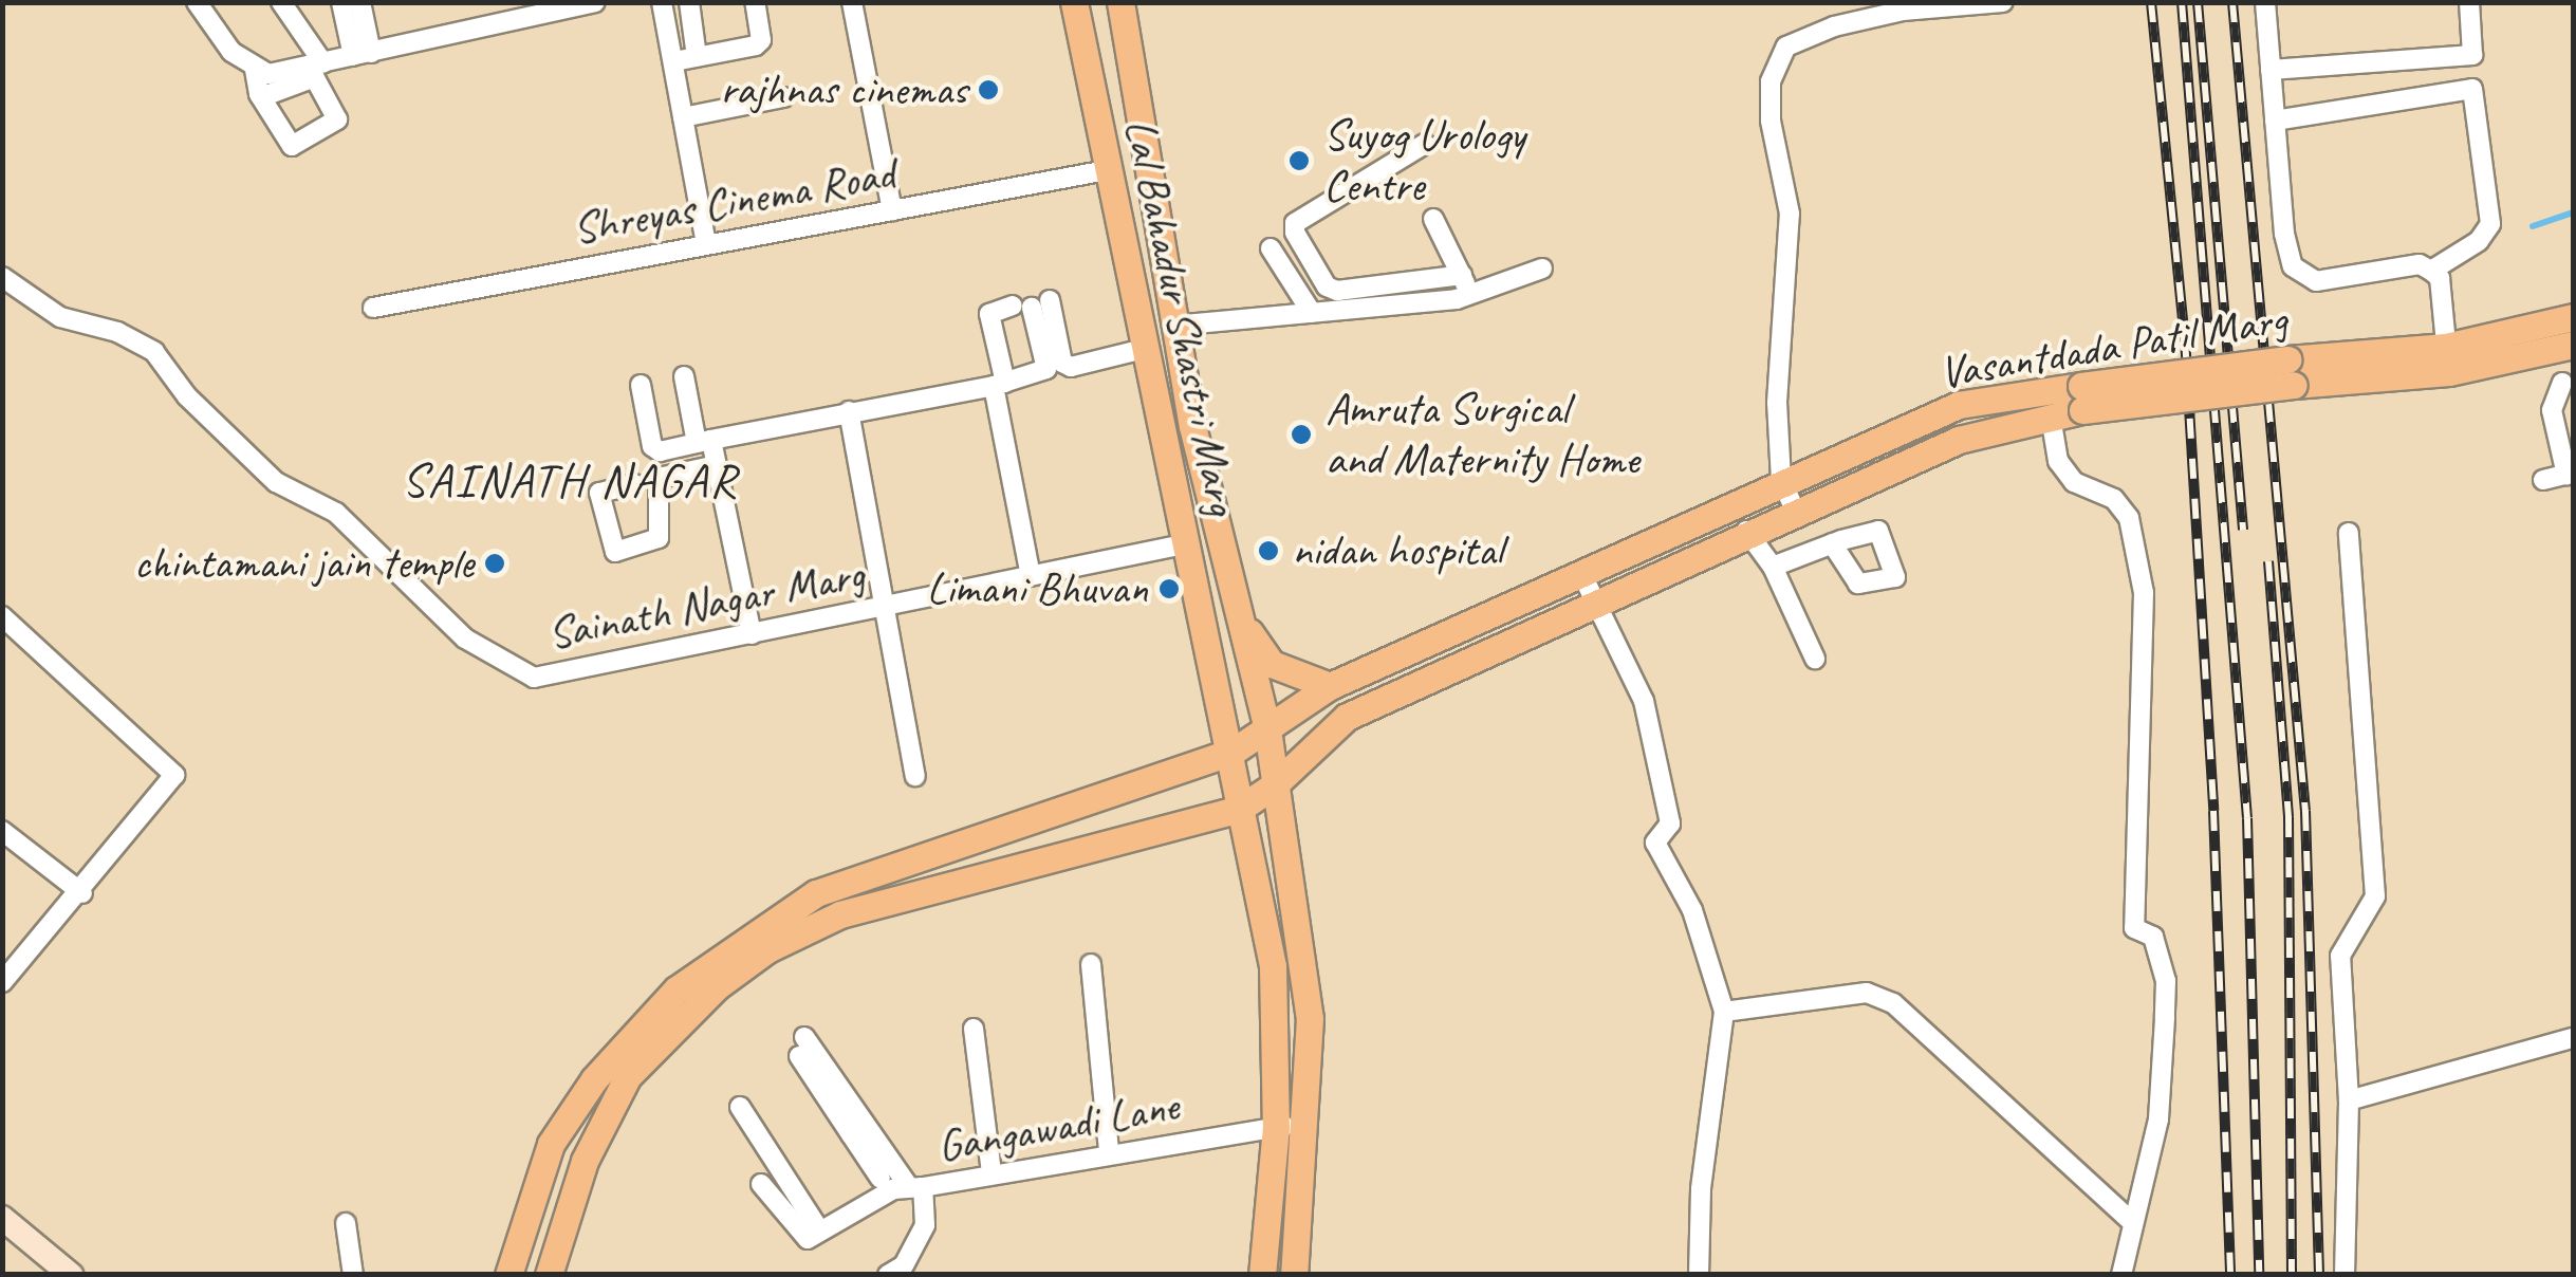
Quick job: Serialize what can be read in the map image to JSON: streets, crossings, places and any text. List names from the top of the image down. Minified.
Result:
{"streets":{"main road":["Lal Bahadur Shastri Marg","Vasantdada Patil Marg"],"street":["Shreyas Cinema Road","Sainath Nagar Marg","Gangawadi Lane"]},"crossings":[["Shreyas Cinema Road","Lal Bahadur Shastri Marg"],["Lal Bahadur Shastri Marg","Vasantdada Patil Marg"],["Lal Bahadur Shastri Marg","Sainath Nagar Marg"],["Lal Bahadur Shastri Marg","Gangawadi Lane"]],"districts":["SAINATH NAGAR"],"places":["rajhnas cinemas","Suyog Urology Centre","Amruta Surgical and Maternity Home","nidan hospital","chintamani jain temple","Limani Bhuvan"]}
